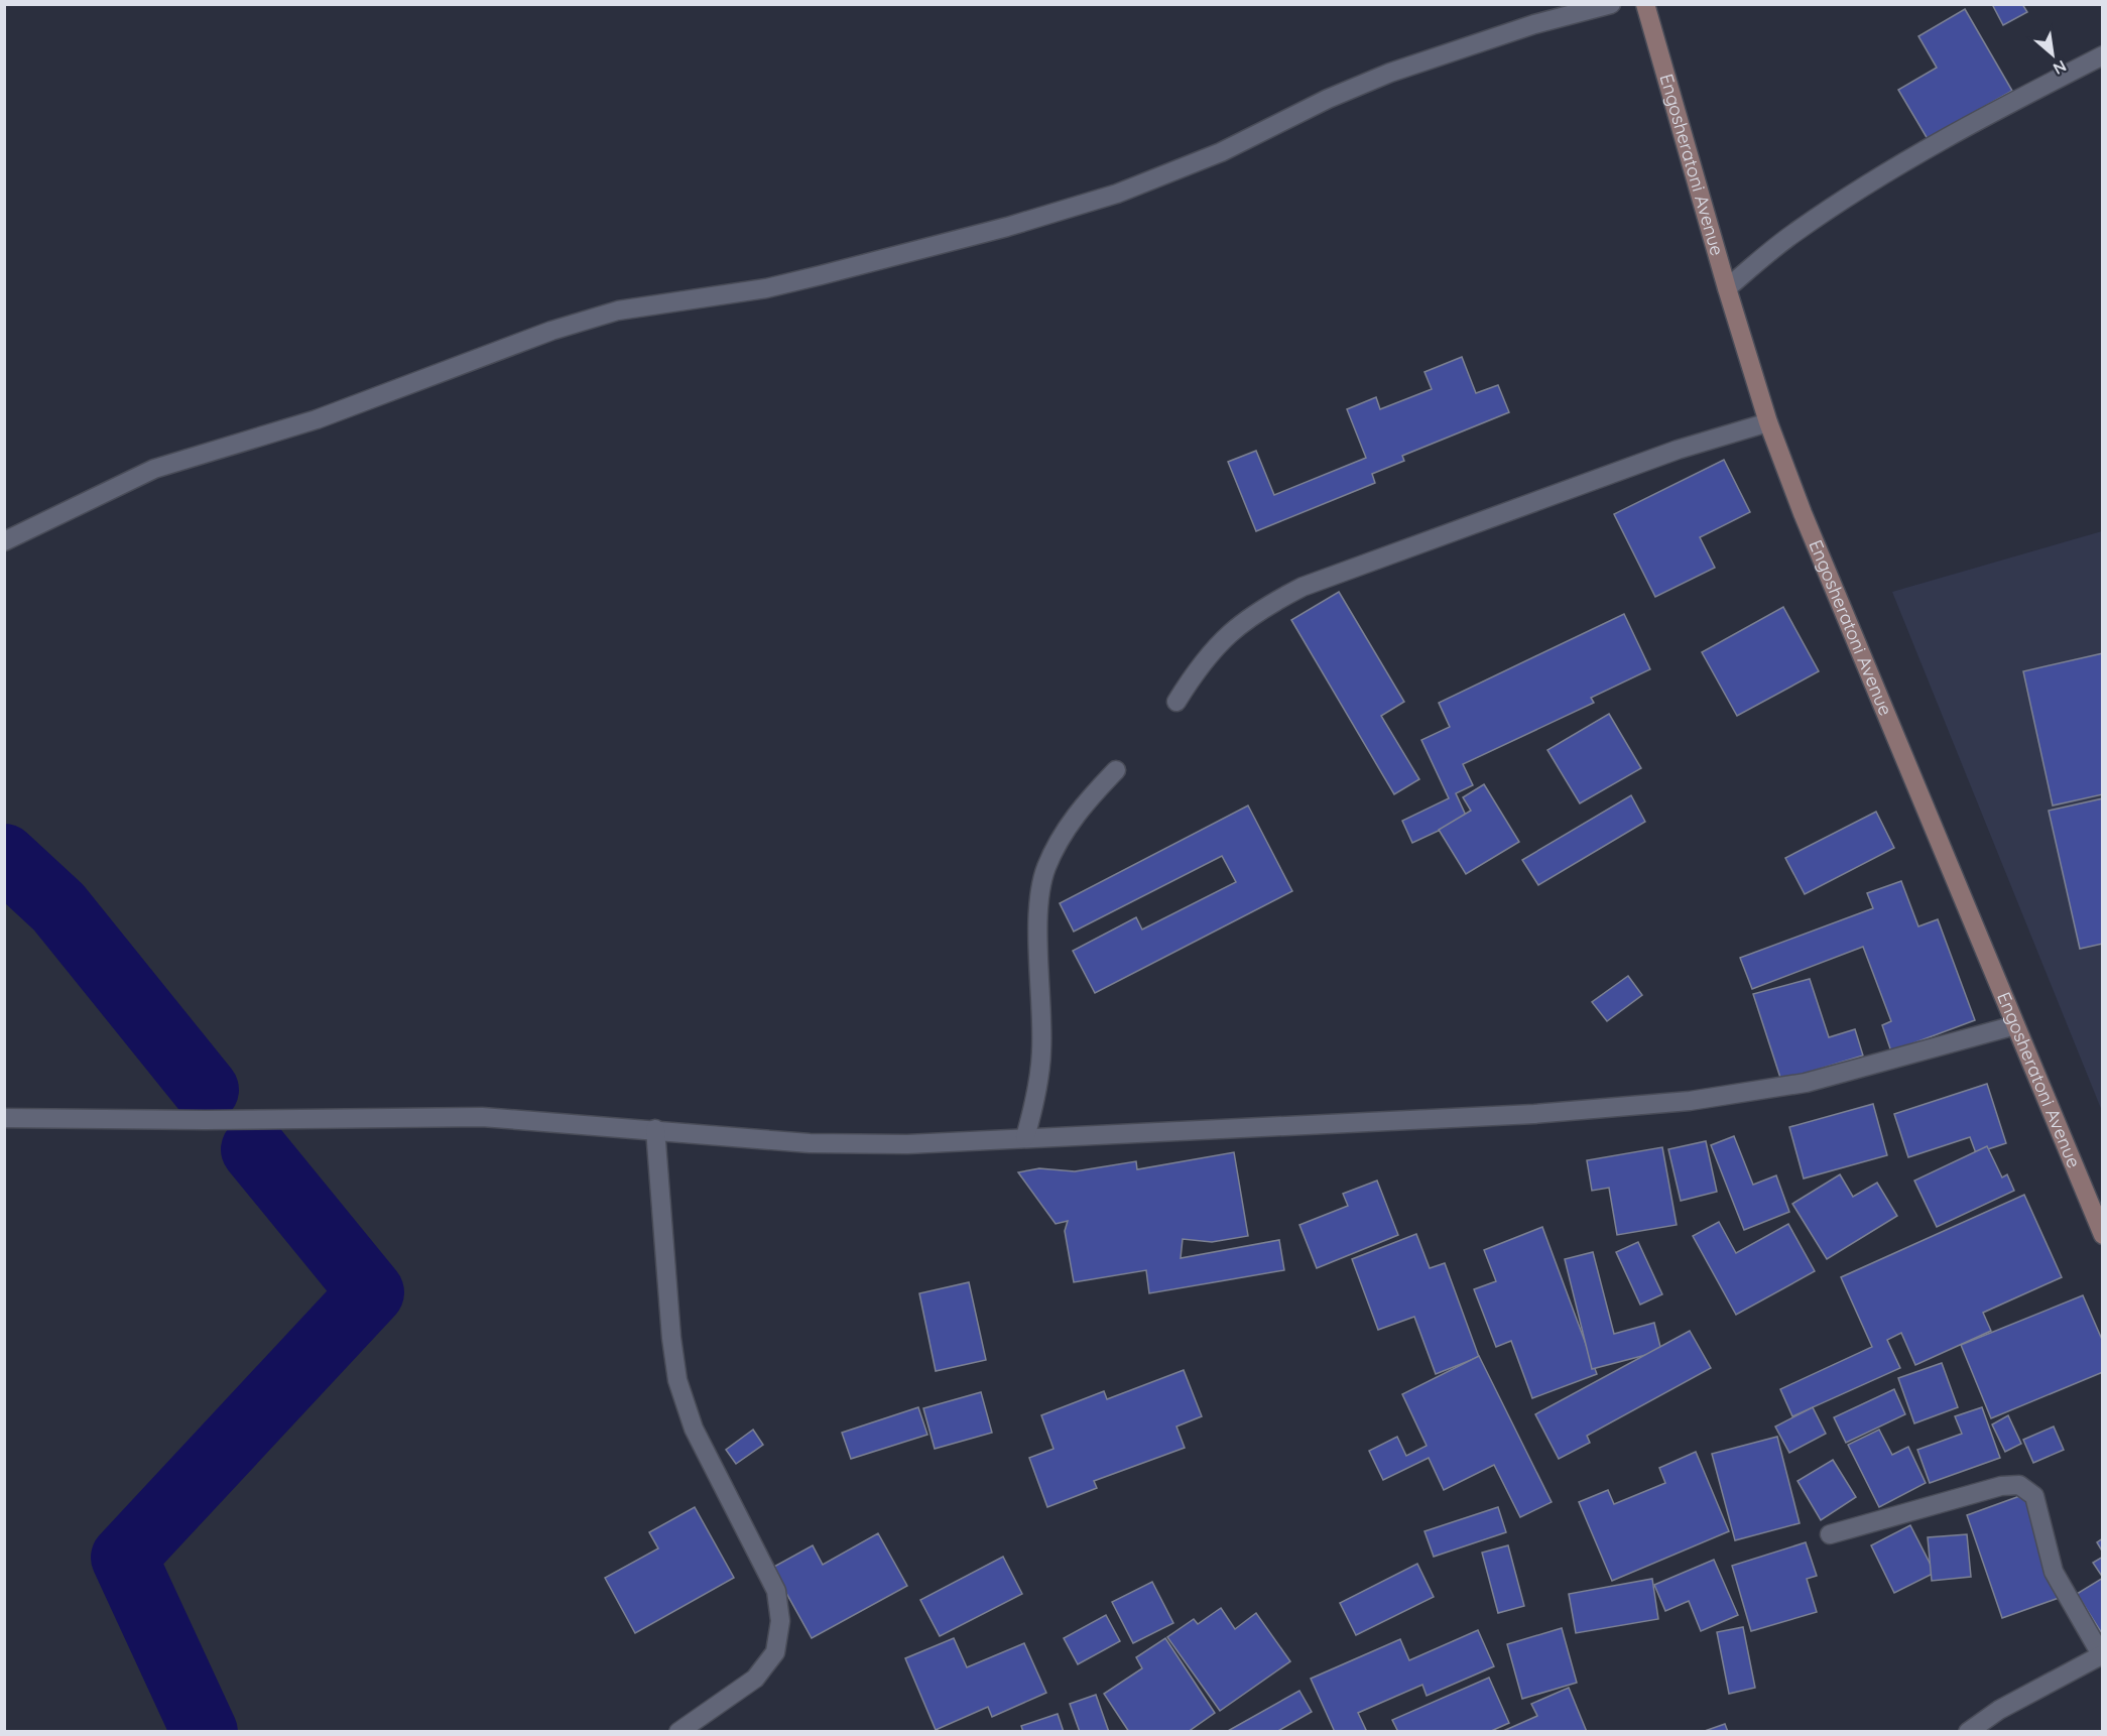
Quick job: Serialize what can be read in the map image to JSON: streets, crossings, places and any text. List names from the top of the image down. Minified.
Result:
{"streets":{"street":["Engosheratoni Avenue"]},"north":"bottom right"}
